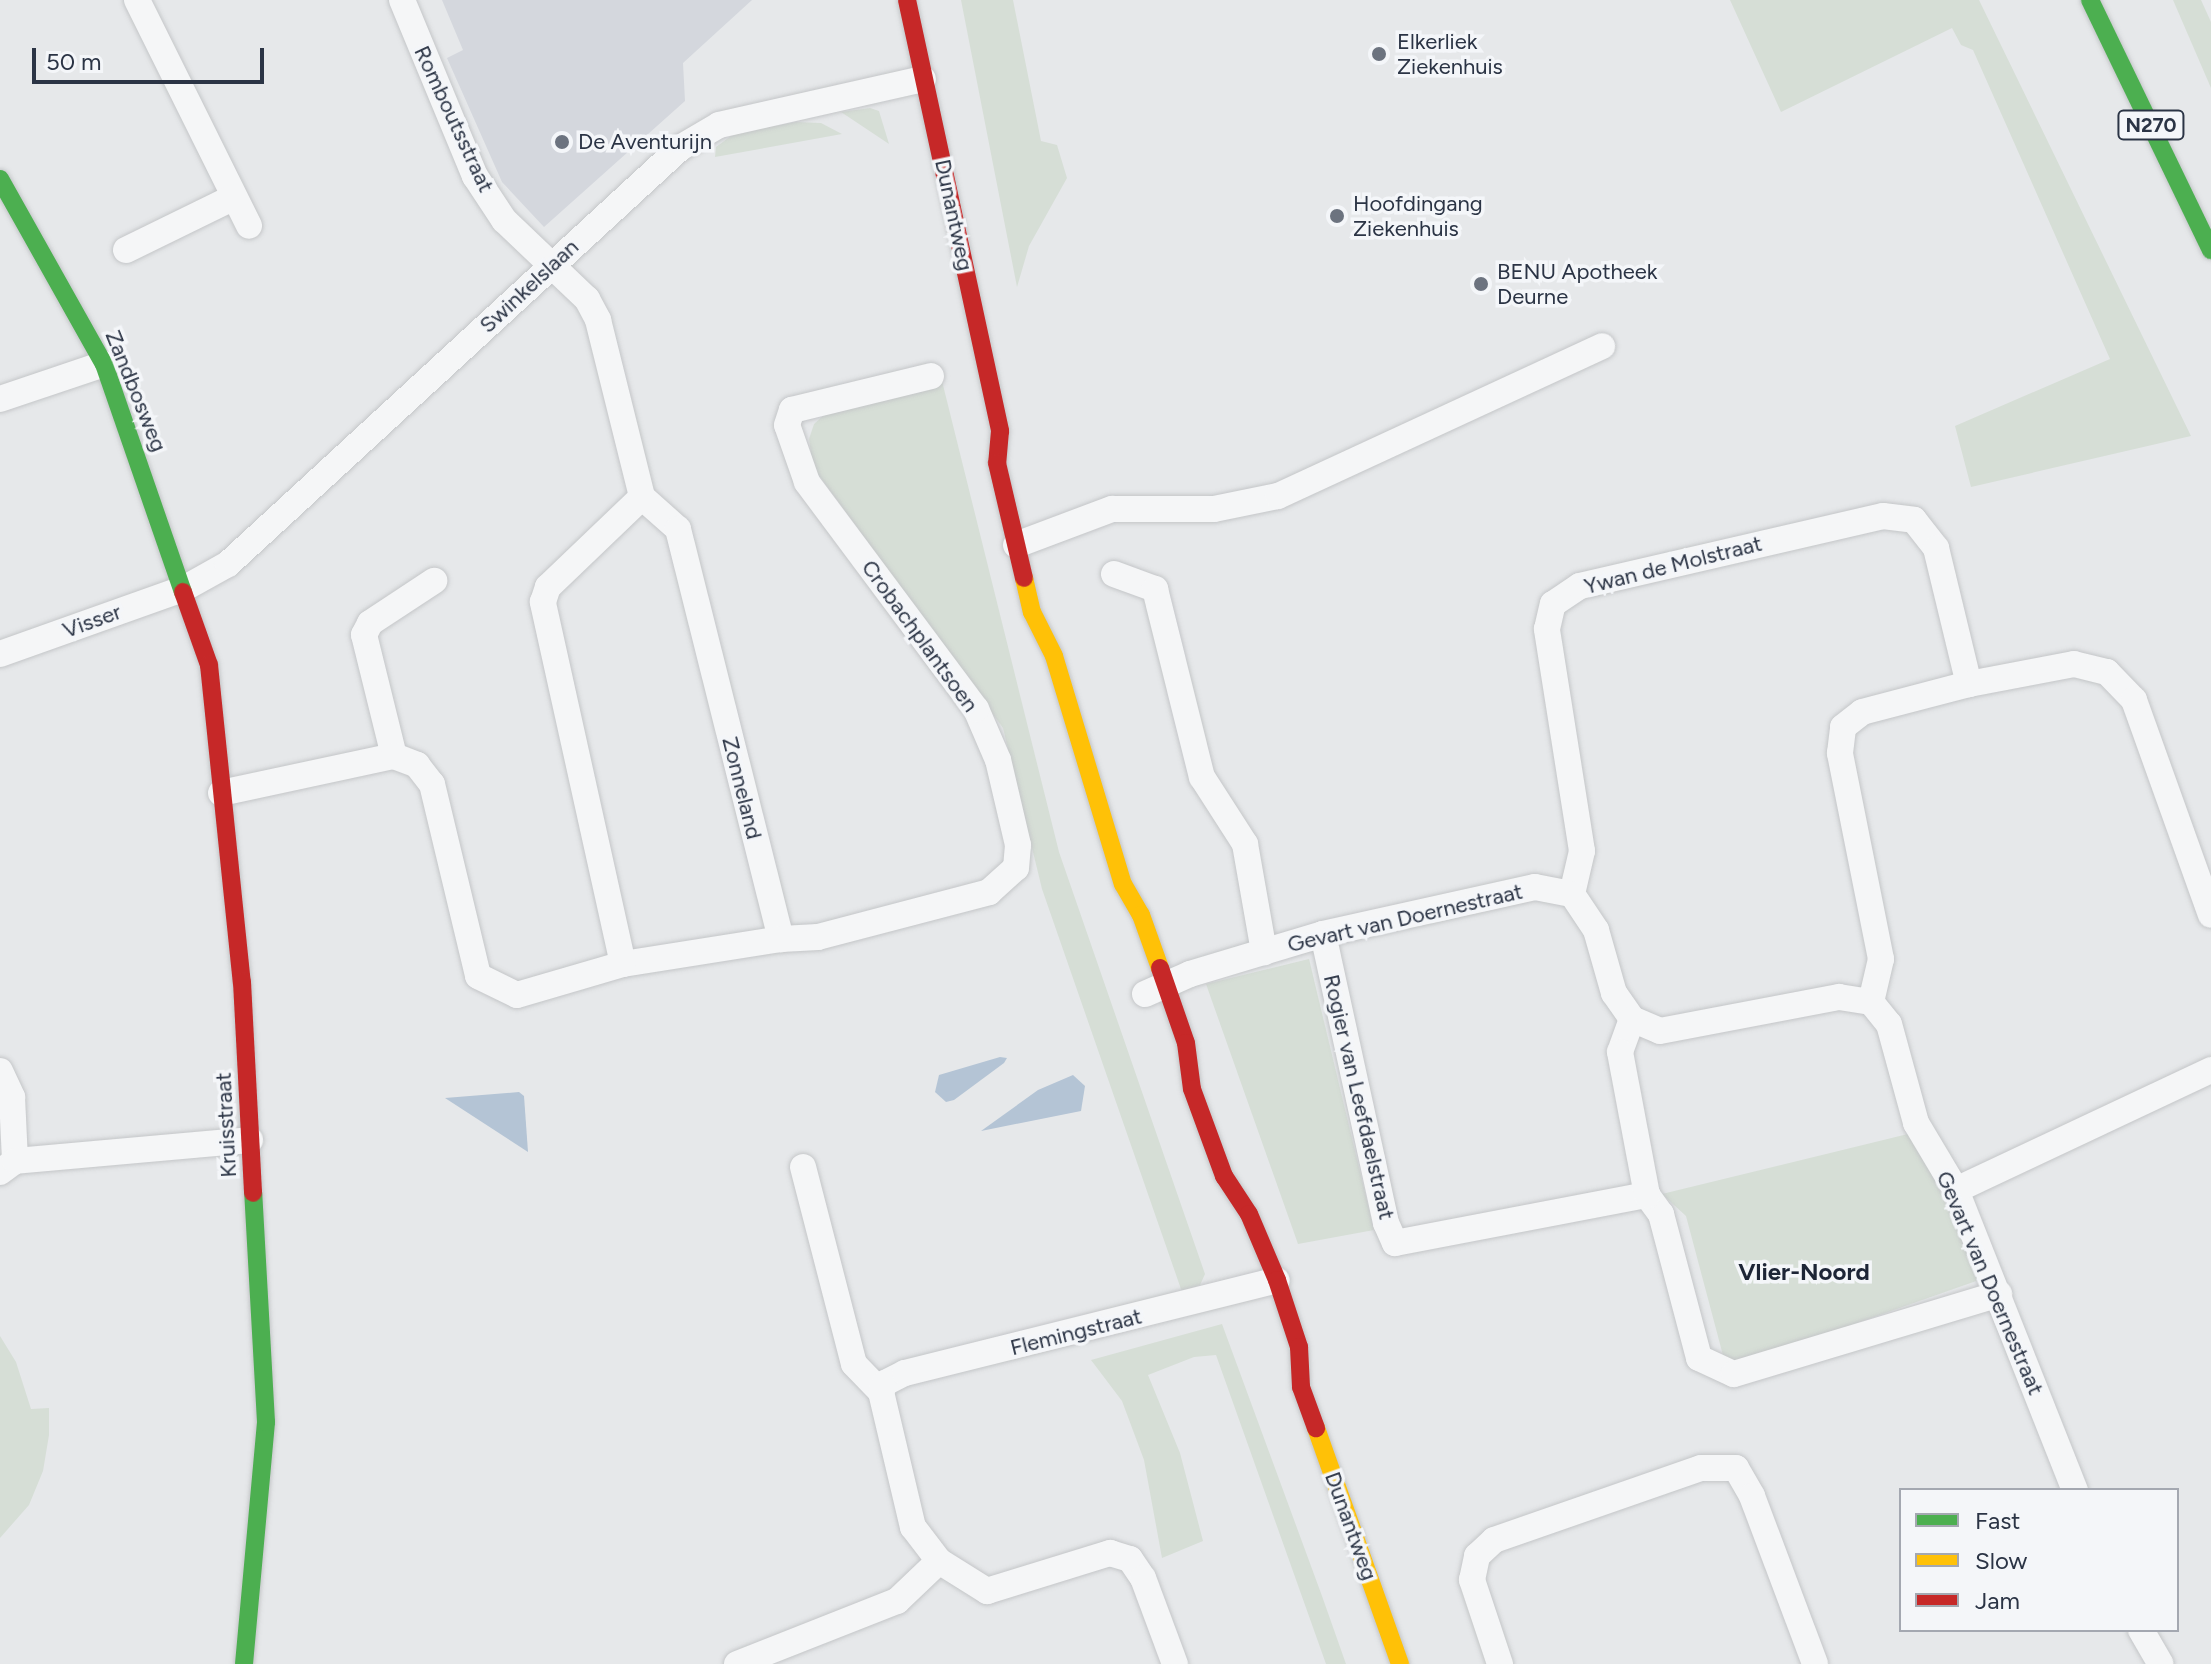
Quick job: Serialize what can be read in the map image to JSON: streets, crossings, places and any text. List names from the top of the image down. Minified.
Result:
{"streets":{"street":["Romboutsstraat","N270","Dunantweg","Swinkelslaan","Zandbosweg","Ywan de Molstraat","Visser","Crobachplantsoen","Zonneland","Gevart van Doernestraat","Rogier van Leefdaelstraat","Kruisstraat","Flemingstraat"]},"crossings":[["Romboutsstraat","Swinkelslaan"],["Dunantweg","Swinkelslaan"],["Dunantweg","Gevart van Doernestraat"],["Dunantweg","Flemingstraat"],["Swinkelslaan","Zandbosweg"],["Swinkelslaan","Visser"],["Swinkelslaan","Kruisstraat"],["Zandbosweg","Visser"],["Zandbosweg","Kruisstraat"],["Ywan de Molstraat","Gevart van Doernestraat"],["Visser","Kruisstraat"],["Crobachplantsoen","Zonneland"],["Gevart van Doernestraat","Rogier van Leefdaelstraat"]],"districts":["Vlier-Noord"],"places":["Elkerliek Ziekenhuis","De Aventurijn","Hoofdingang Ziekenhuis","BENU Apotheek Deurne"],"legend":["Fast","Slow","Jam"],"scale_bar":"50 m"}
